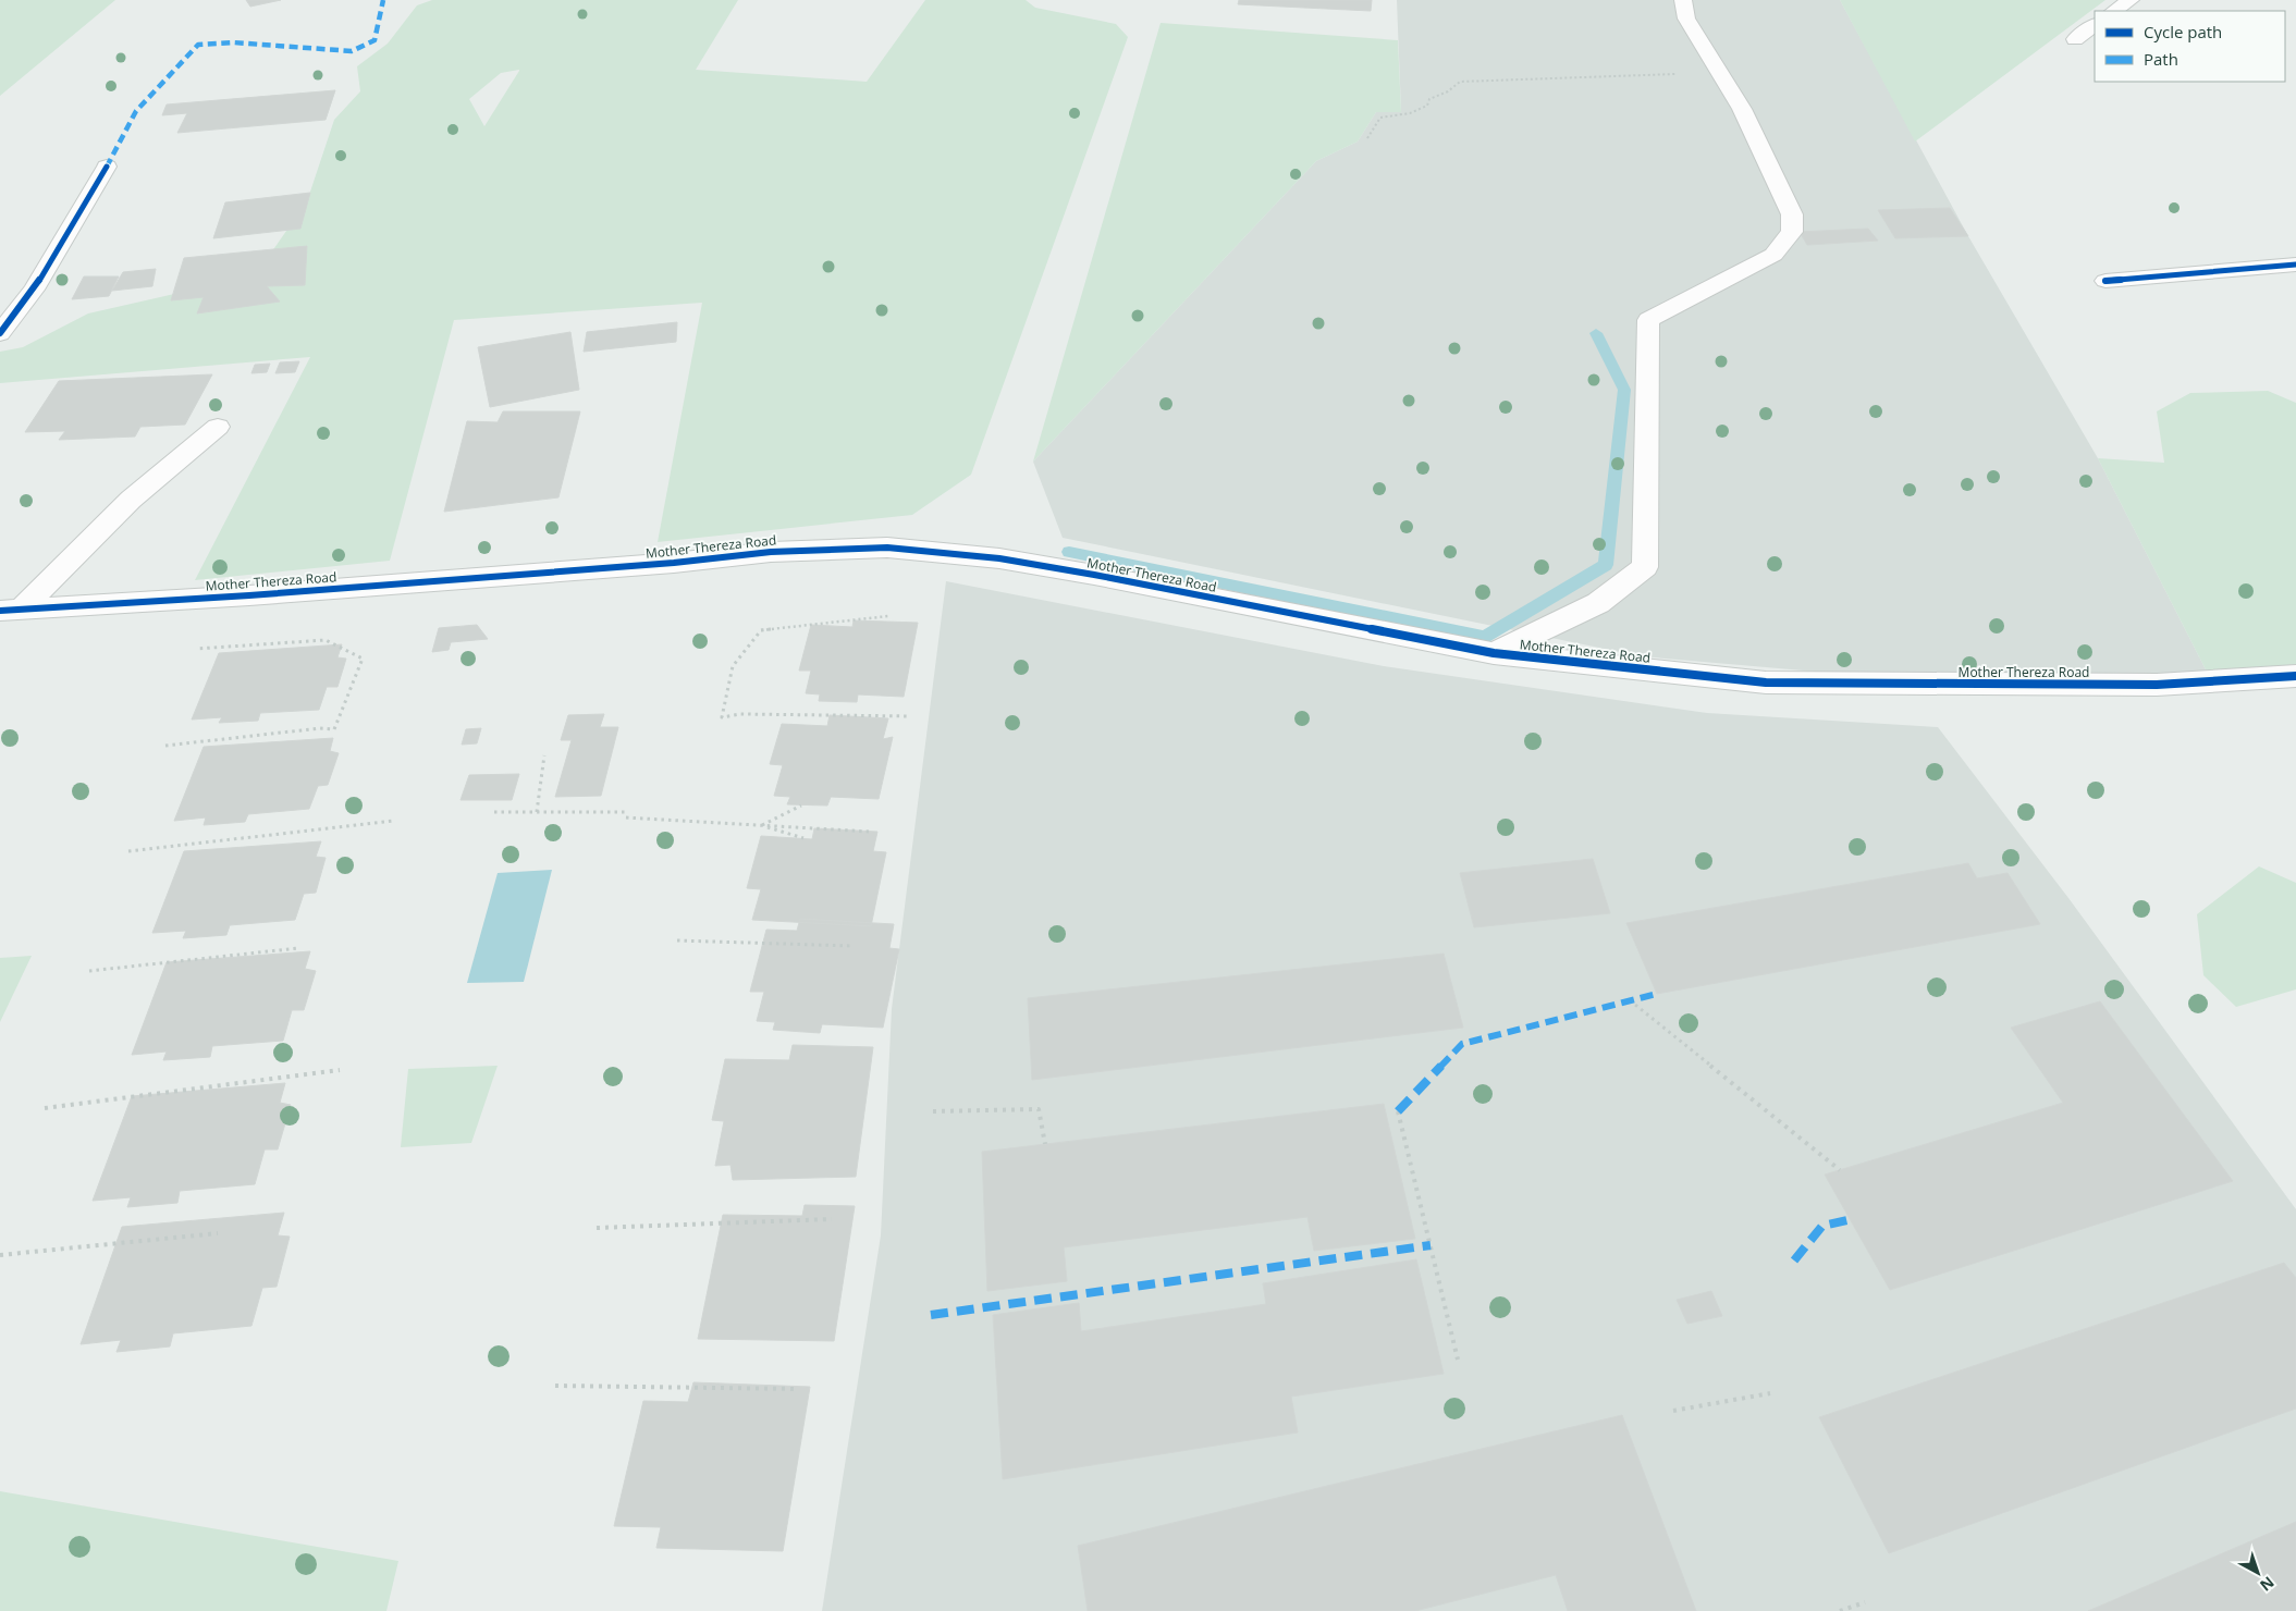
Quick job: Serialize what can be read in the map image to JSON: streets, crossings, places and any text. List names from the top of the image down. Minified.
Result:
{"streets":{"street":["Mother Thereza Road"]},"legend":["Cycle path","Path"],"north":"bottom right"}
